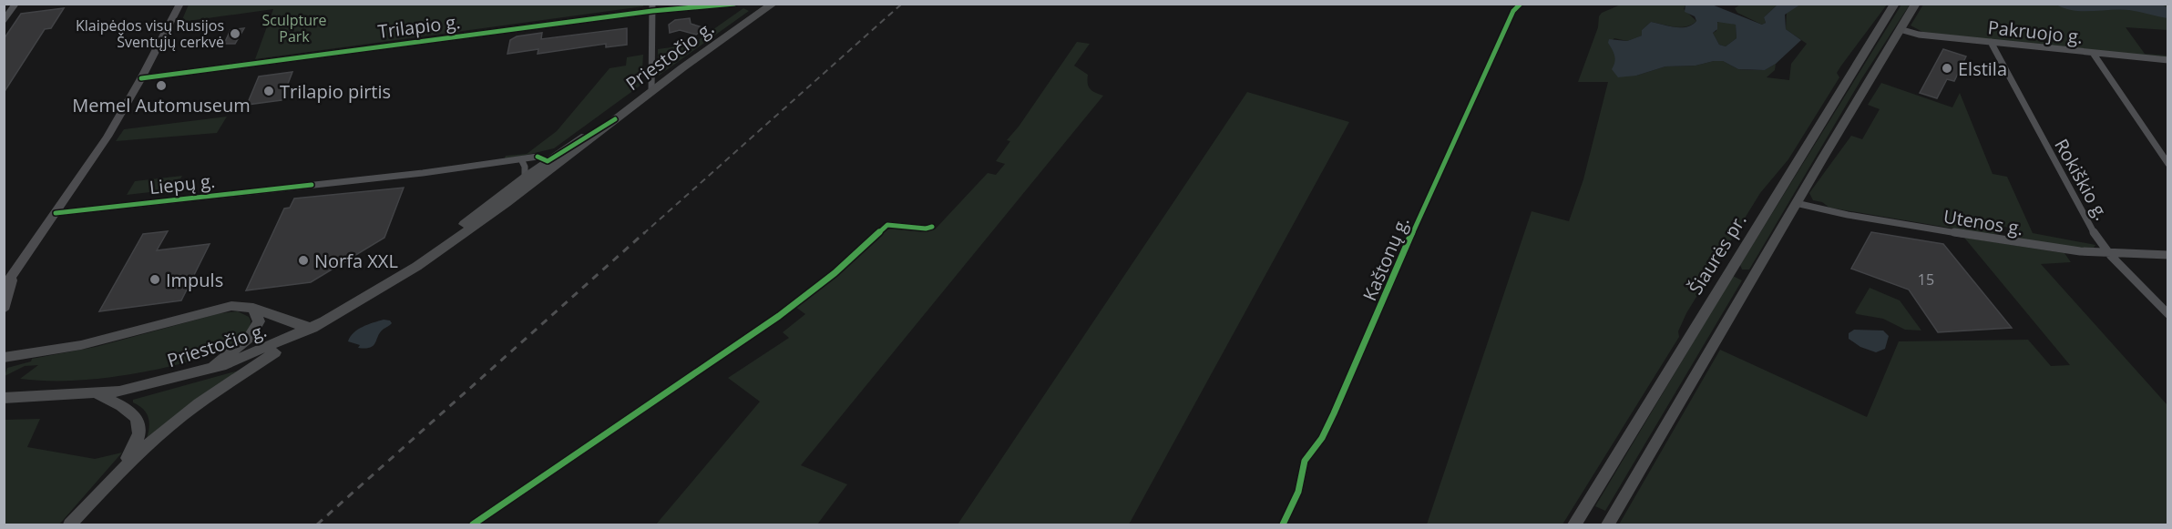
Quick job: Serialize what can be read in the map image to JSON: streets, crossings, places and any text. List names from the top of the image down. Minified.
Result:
{"streets":{"main road":["Priestočio g.","Šiaurės pr."],"street":["Trilapio g.","Pakruojo g.","Rokiškio g.","Liepų g.","Utenos g.","Kaštonų g."]},"crossings":[["Pakruojo g.","Rokiškio g."],["Priestočio g.","Liepų g."],["Rokiškio g.","Utenos g."]],"parks":["Sculpture Park"],"places":["Klaipėdos visų Rusijos Šventųjų cerkvė","Elstila","Memel Automuseum","Trilapio pirtis","Norfa XXL","Impuls"],"house_numbers":["15"]}
